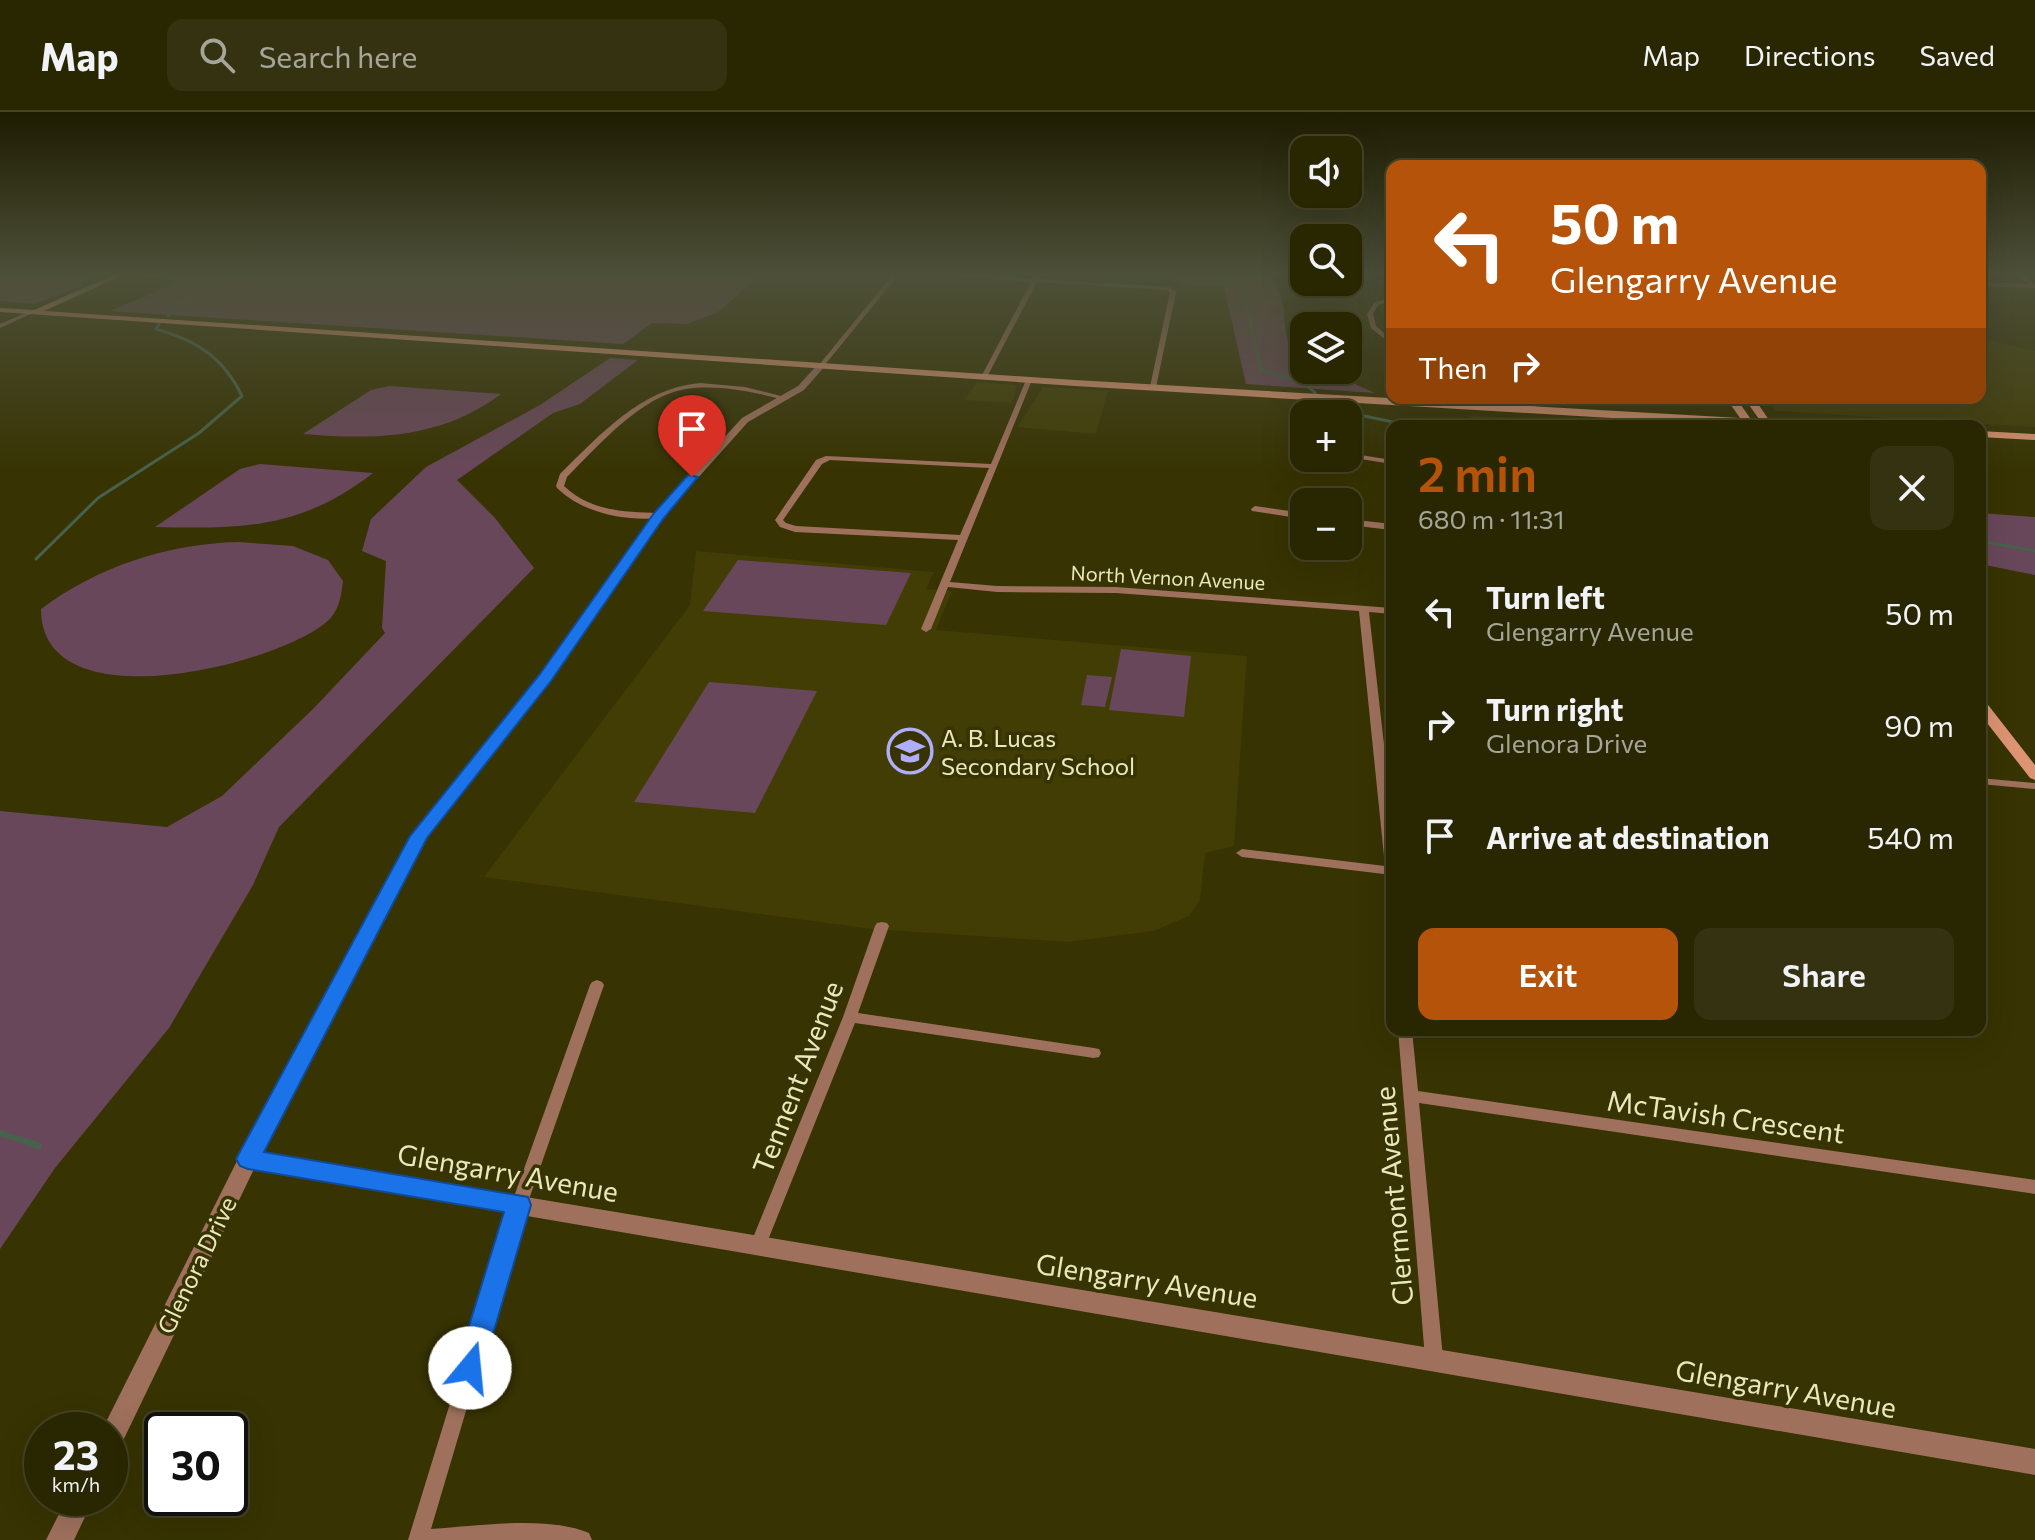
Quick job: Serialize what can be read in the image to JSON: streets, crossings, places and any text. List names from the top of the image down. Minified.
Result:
{"streets":{"street":["North Vernon Avenue","Tennent Avenue","McTavish Crescent","Glengarry Avenue","Clermont Avenue","Glenora Drive"]},"crossings":[["Tennent Avenue","Glengarry Avenue"],["McTavish Crescent","Clermont Avenue"],["Glengarry Avenue","Clermont Avenue"],["Glengarry Avenue","Glenora Drive"]],"places":{"school or university":["A. B. Lucas Secondary School"]},"page":{"header":"Map","search":"Search here","nav":["Map","Directions","Saved"],"map_buttons":["+","−"],"turn":["50 m","Glengarry Avenue"],"then":"Then","heading":["2 min","680 m · 11:31"],"list":[{"name":"Turn left","note":"Glengarry Avenue","value":"50 m"},{"name":"Turn right","note":"Glenora Drive","value":"90 m"},{"name":"Arrive at destination","value":"540 m"}],"buttons":["Exit","Share"],"speed":"23 km/h","limit":"30"}}
